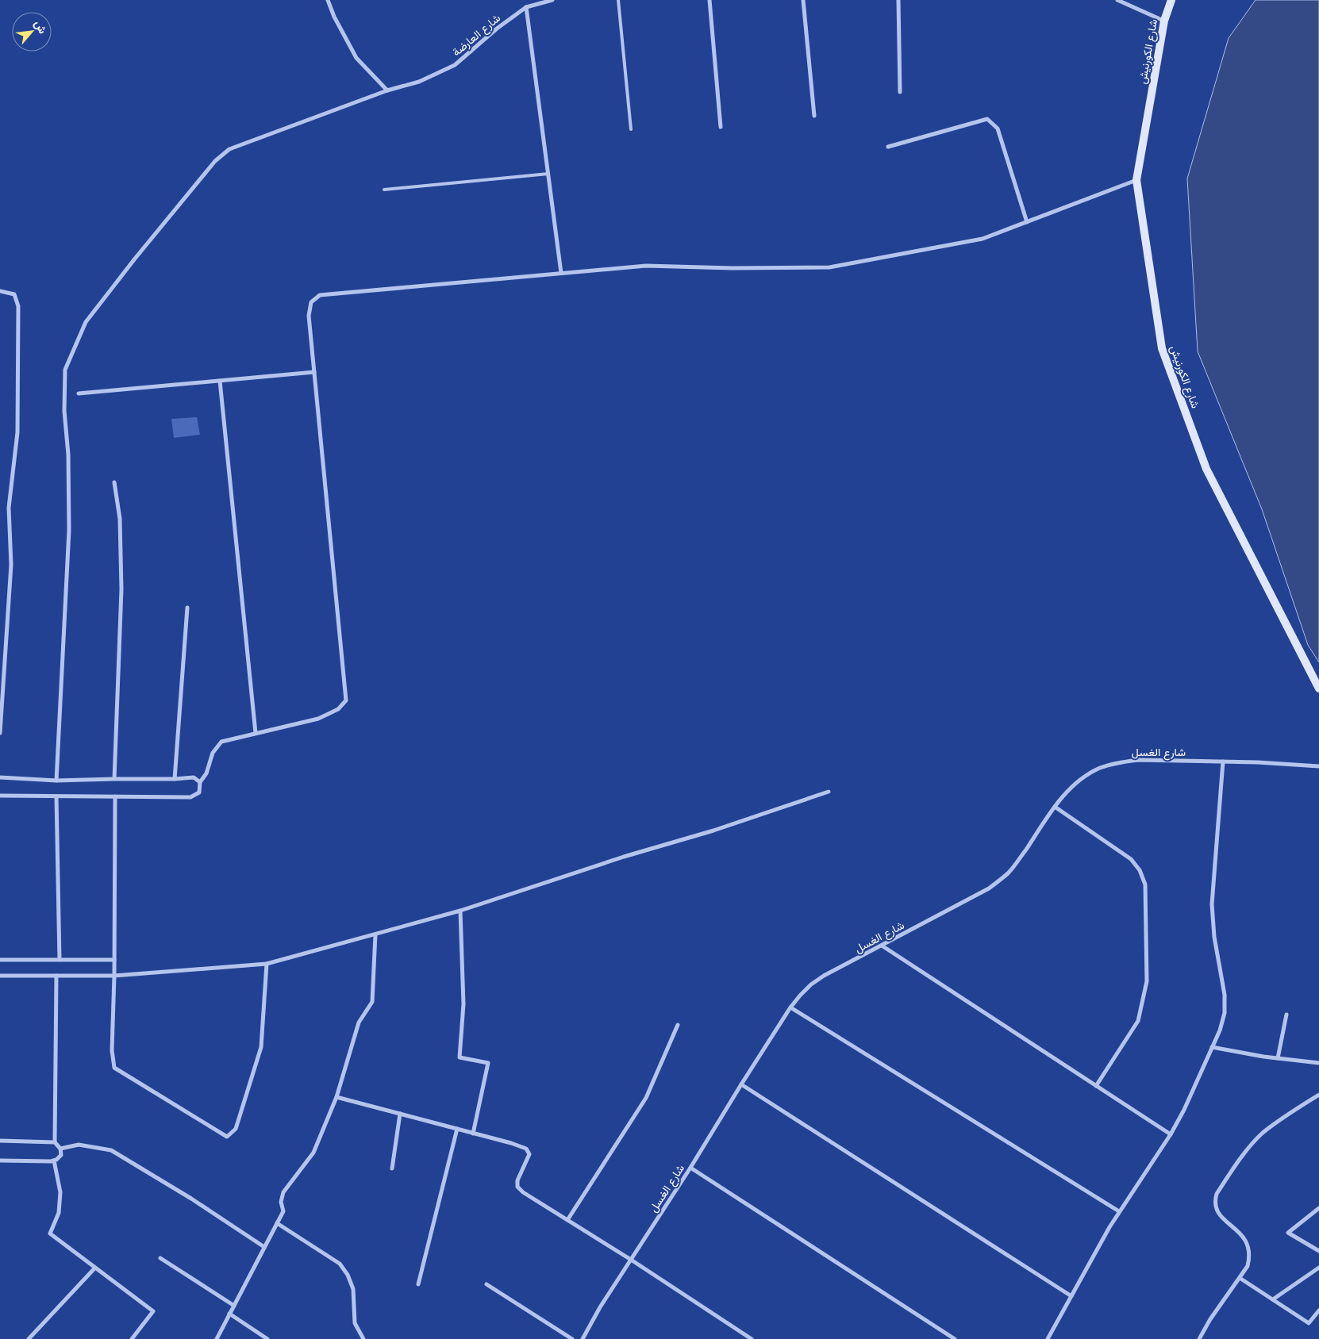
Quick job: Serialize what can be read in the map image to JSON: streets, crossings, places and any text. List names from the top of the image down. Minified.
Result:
{"streets":{"street":["شارع العارضة","شارع الكورنيش","شارع الغسل"]},"north":"top right"}
